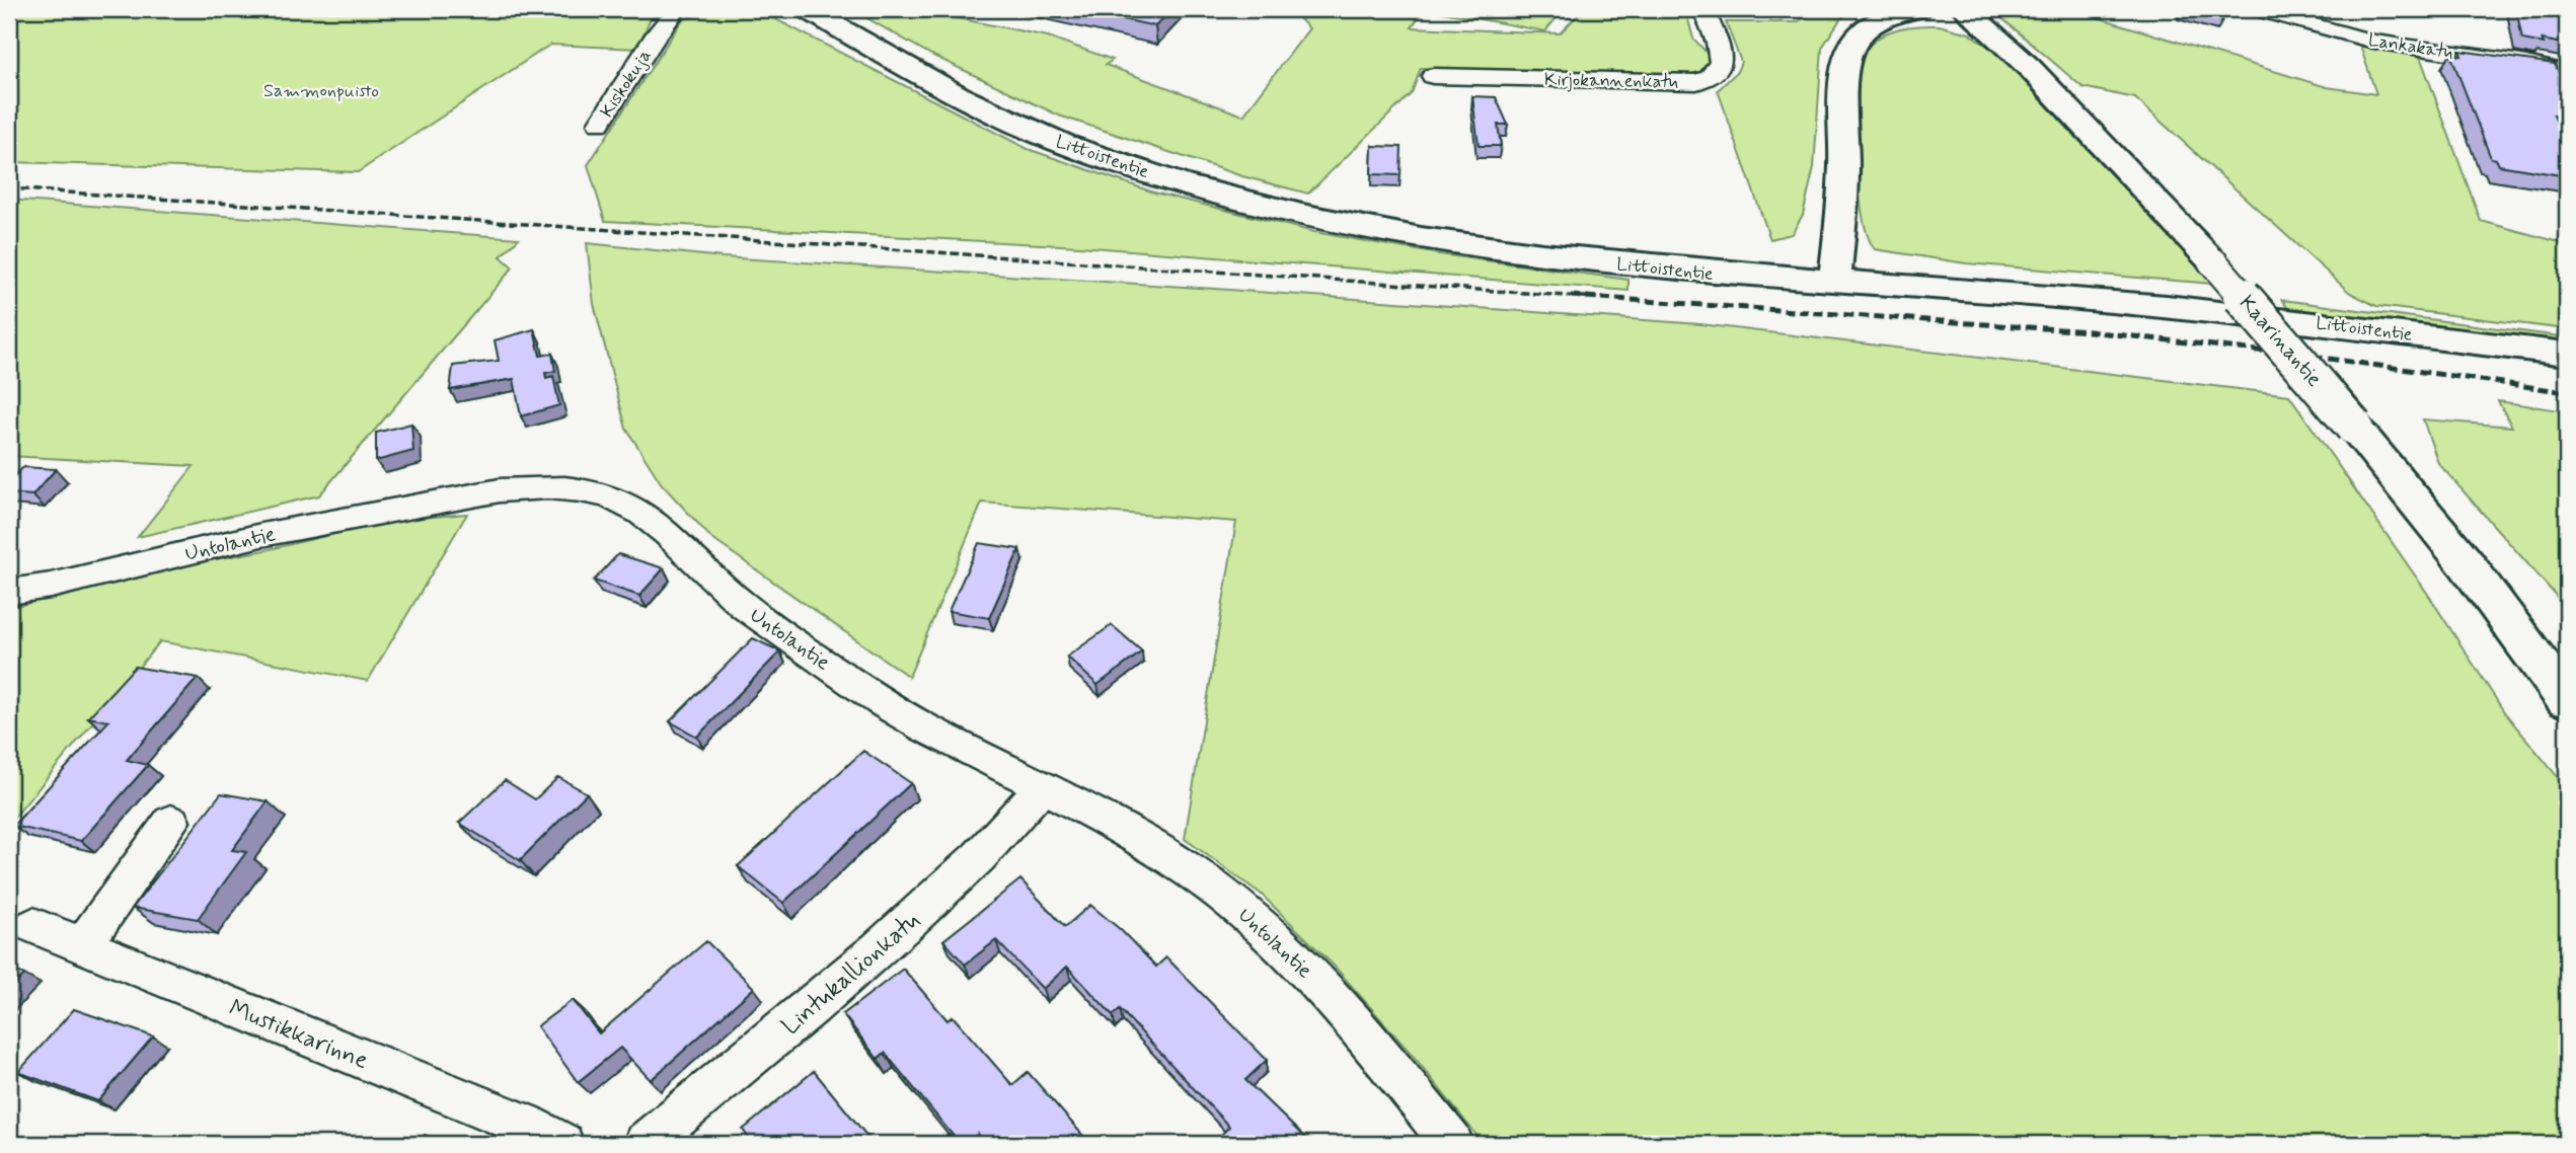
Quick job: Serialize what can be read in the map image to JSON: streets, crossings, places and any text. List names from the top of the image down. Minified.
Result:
{"streets":{"street":["Lankakatu","Kirjokannenkatu","Kiskokuja","Littoistentie","Kaarinantie","Untolantie","Lintukallionkatu","Mustikkarinne"]},"crossings":[["Untolantie","Lintukallionkatu"]],"parks":["Sammonpuisto"]}
